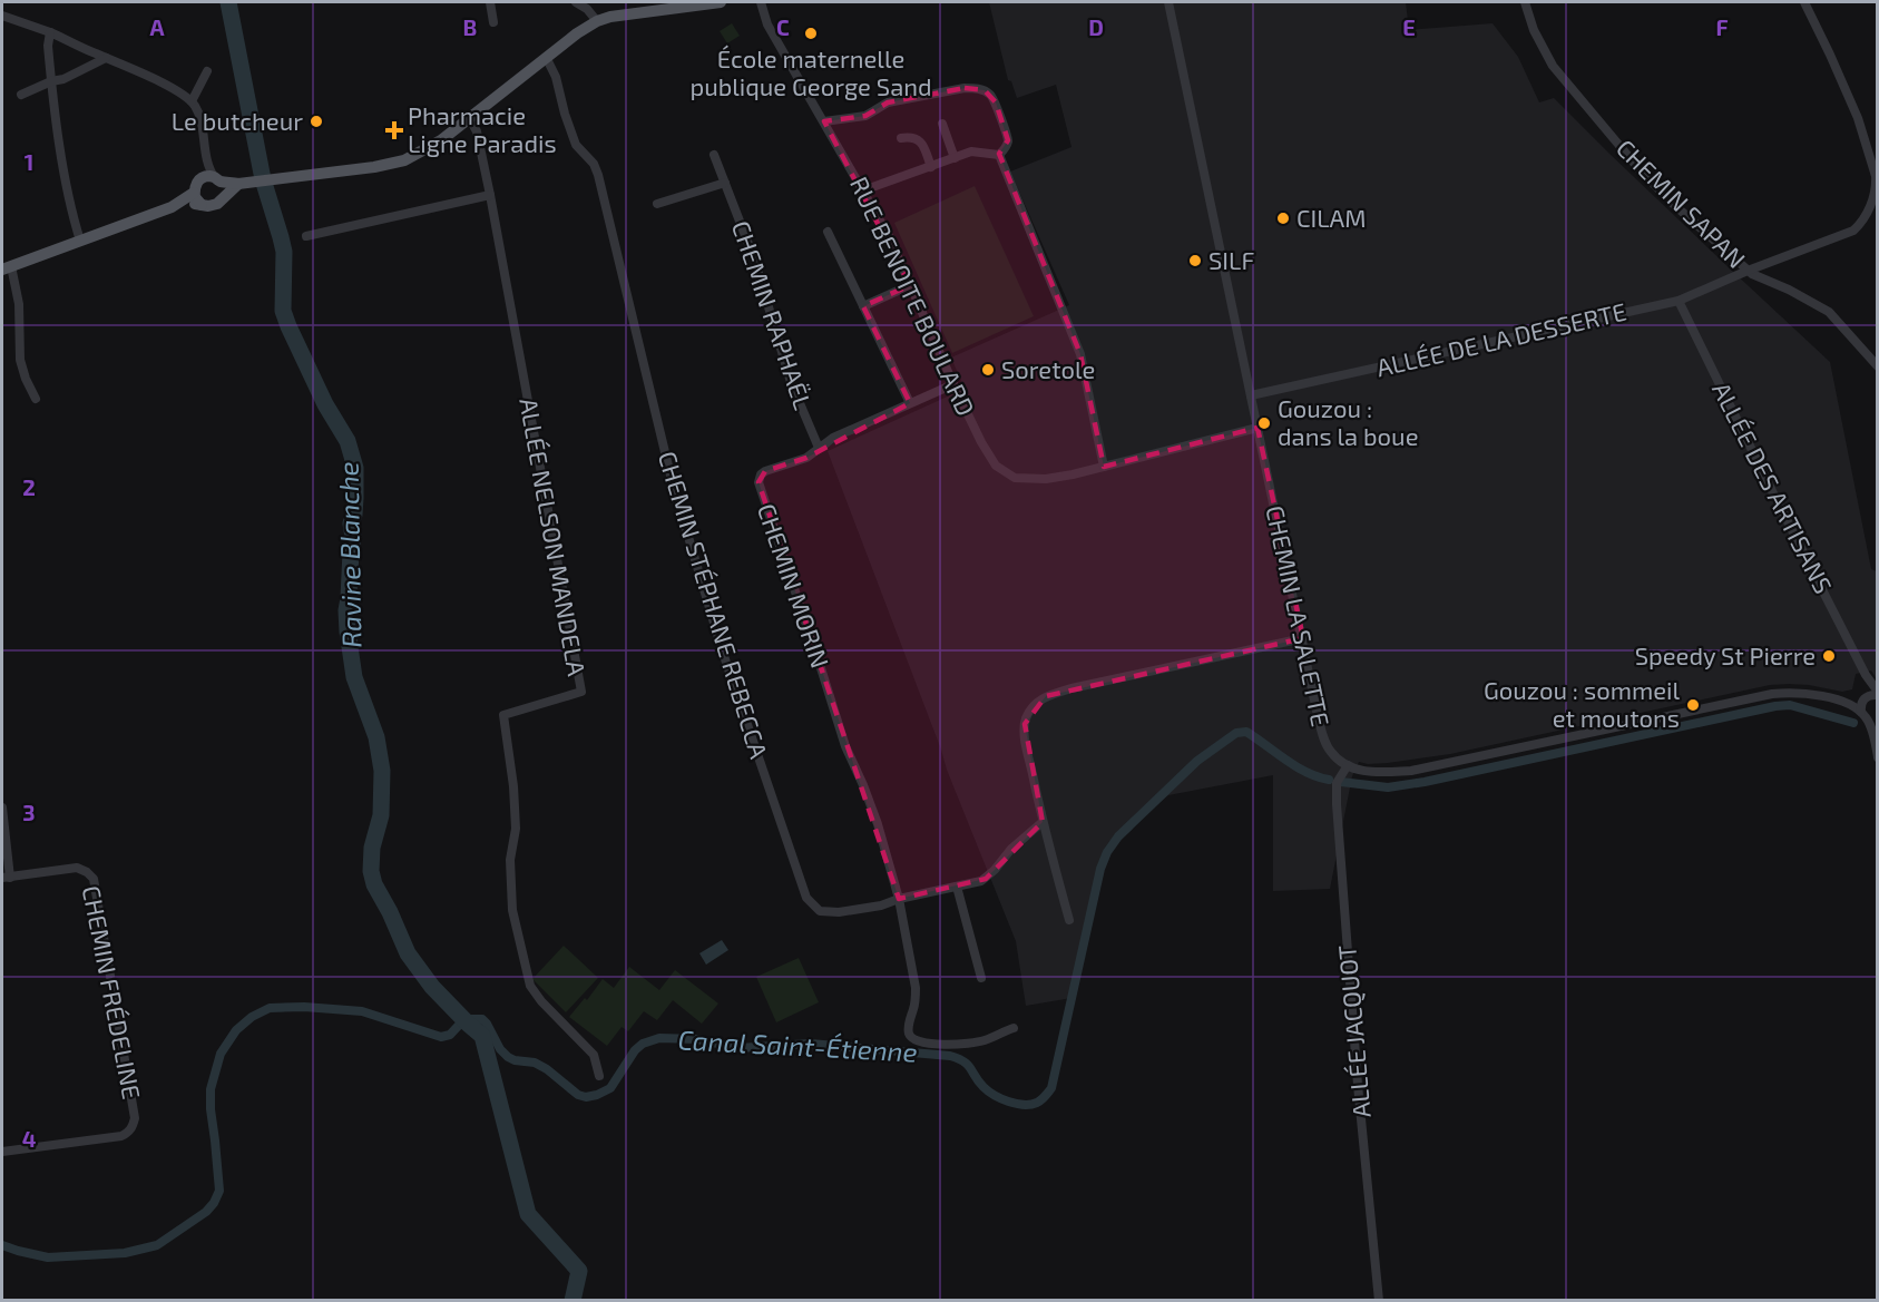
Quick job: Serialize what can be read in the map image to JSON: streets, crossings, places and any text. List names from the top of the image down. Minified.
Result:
{"streets":{"street":["CHEMIN SAPAN","RUE BENOITE BOULARD","CHEMIN RAPHAËL","ALLÉE DE LA DESSERTE","ALLÉE DES ARTISANS","ALLÉE NELSON MANDELA","CHEMIN MORIN","CHEMIN STÉPHANE REBECCA","CHEMIN LA SALETTE","CHEMIN FRÉDELINE","ALLÉE JACQUOT"]},"crossings":[["CHEMIN SAPAN","ALLÉE DE LA DESSERTE"],["RUE BENOITE BOULARD","CHEMIN MORIN"],["CHEMIN RAPHAËL","CHEMIN MORIN"],["ALLÉE DE LA DESSERTE","ALLÉE DES ARTISANS"],["ALLÉE DE LA DESSERTE","CHEMIN LA SALETTE"],["CHEMIN MORIN","CHEMIN STÉPHANE REBECCA"],["CHEMIN LA SALETTE","ALLÉE JACQUOT"]],"water":["Ravine Blanche","Canal Saint-Étienne"],"places":{"other":["École maternelle publique George Sand","Le butcheur","CILAM","SILF","Soretole","Gouzou : dans la boue","Speedy St Pierre","Gouzou : sommeil et moutons"],"health":["Pharmacie Ligne Paradis"]},"grid":{"columns":["A","B","C","D","E","F"],"rows":["1","2","3","4"]}}
